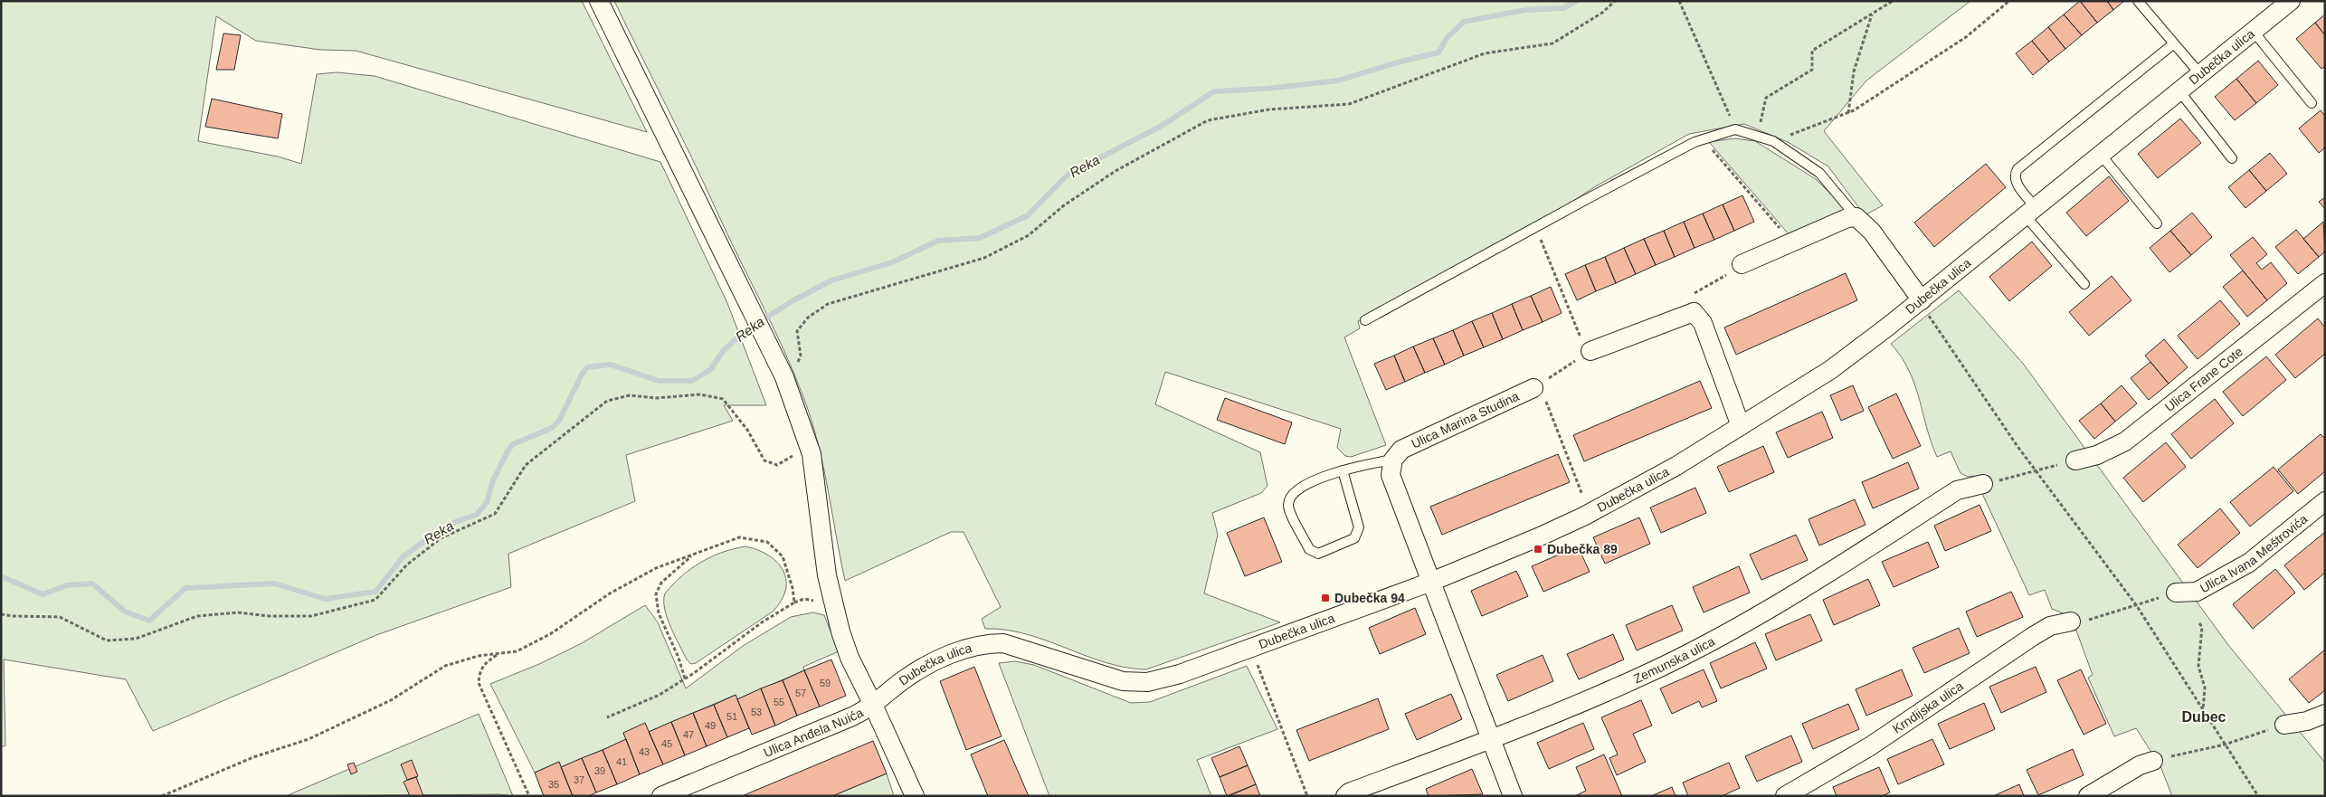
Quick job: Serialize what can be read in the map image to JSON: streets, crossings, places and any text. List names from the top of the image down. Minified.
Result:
{"streets":{"street":["Dubečka ulica","Ulica Frane Cote","Ulica Marina Studina","Ulica Ivana Meštrovića","Zemunska ulica","Krndijska ulica","Ulica Anđela Nuića"]},"crossings":[["Dubečka ulica","Ulica Anđela Nuića"]],"districts":["Dubec"],"water":["Reka"],"places":{"transit":["Dubečka 89","Dubečka 94"]},"house_numbers":["59","57","55","53","51","49","47","45","43","41","39","37","35"]}
